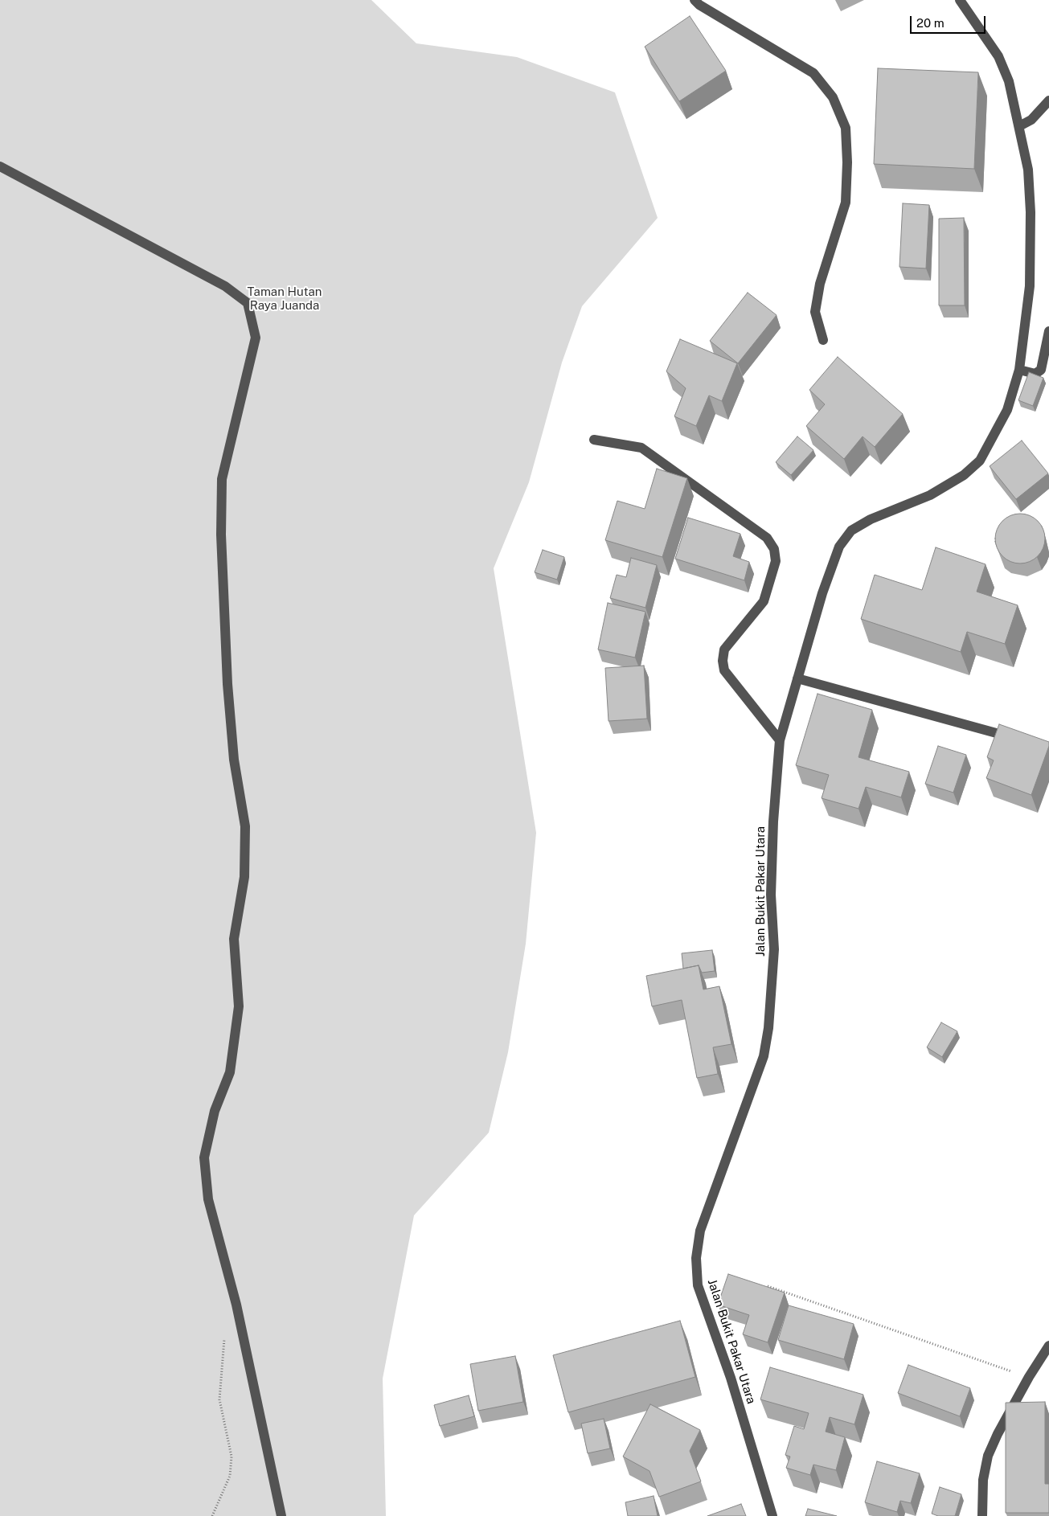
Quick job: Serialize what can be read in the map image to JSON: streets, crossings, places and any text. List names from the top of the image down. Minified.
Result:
{"streets":{"street":["Jalan Bukit Pakar Utara"]},"parks":["Taman Hutan Raya Juanda"],"scale_bar":"20 m"}
